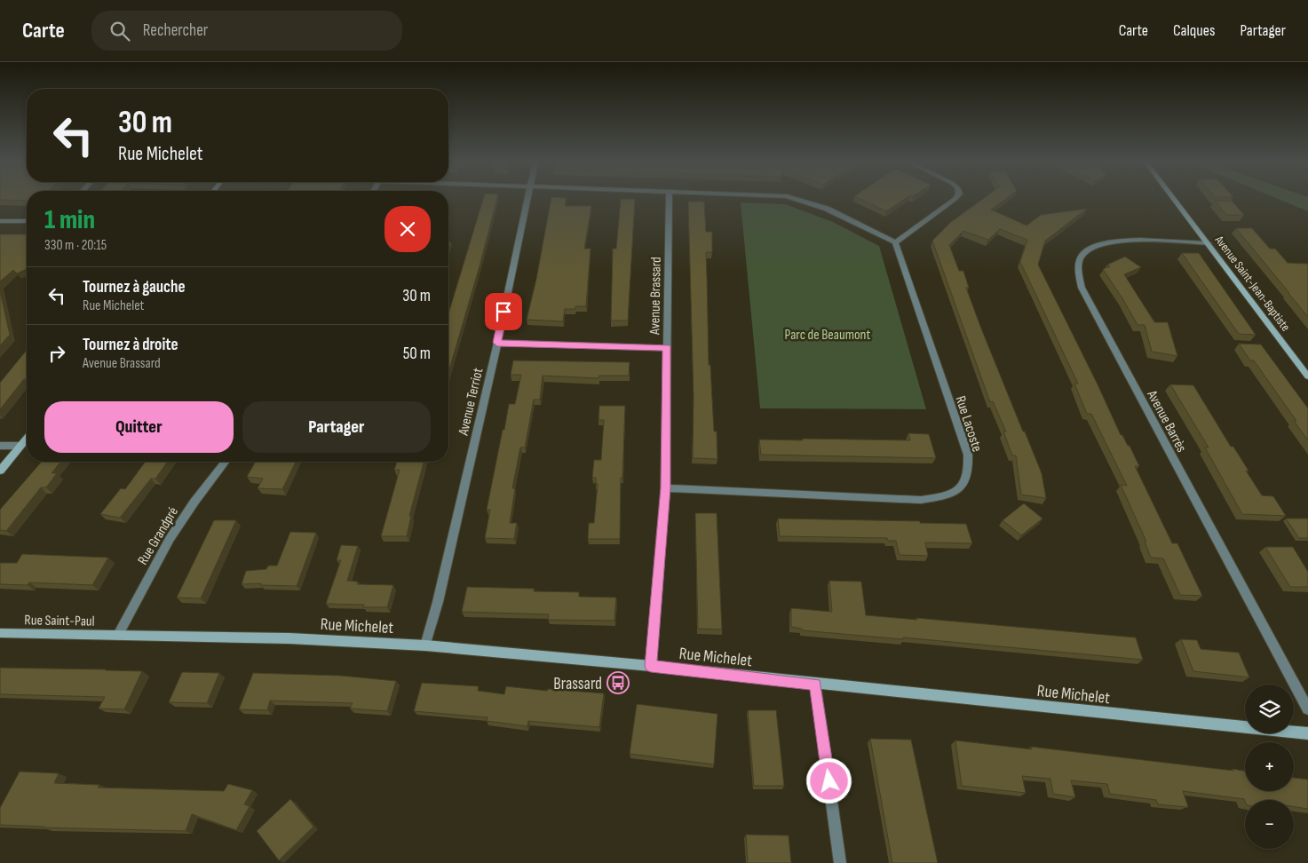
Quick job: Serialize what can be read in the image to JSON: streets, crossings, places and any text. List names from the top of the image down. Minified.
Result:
{"streets":{"street":["Avenue Saint-Jean-Baptiste","Avenue Brassard","Avenue Terriot","Avenue Barrès","Rue Lacoste","Rue Grandpré","Rue Saint-Paul","Rue Michelet"]},"crossings":[["Avenue Saint-Jean-Baptiste","Avenue Barrès"],["Avenue Brassard","Rue Lacoste"],["Avenue Brassard","Rue Michelet"],["Avenue Terriot","Rue Michelet"],["Rue Grandpré","Rue Saint-Paul"],["Rue Grandpré","Rue Michelet"],["Rue Saint-Paul","Rue Michelet"]],"parks":["Parc de Beaumont"],"places":{"bus stop":["Brassard"]},"page":{"header":"Carte","search":"Rechercher","nav":["Carte","Calques","Partager"],"turn":["30 m","Rue Michelet"],"heading":["1 min","330 m · 20:15"],"list":[{"name":"Tournez à gauche","note":"Rue Michelet","value":"30 m"},{"name":"Tournez à droite","note":"Avenue Brassard","value":"50 m"}],"buttons":["Quitter","Partager"],"map_buttons":["+","−"]}}
